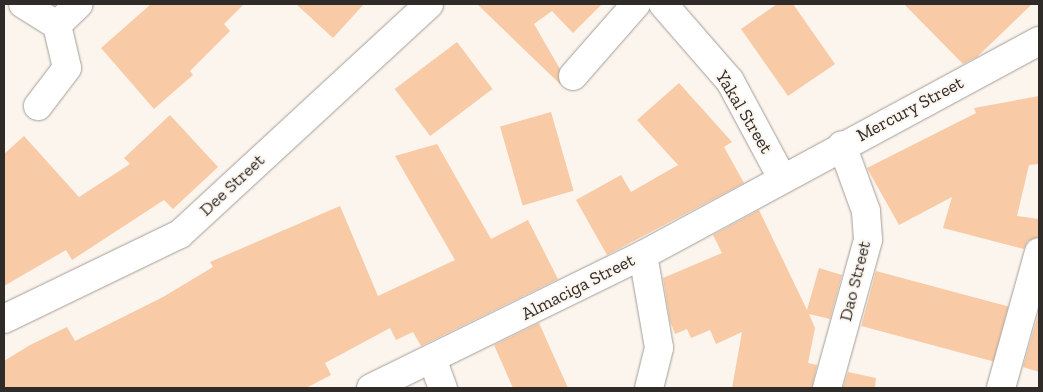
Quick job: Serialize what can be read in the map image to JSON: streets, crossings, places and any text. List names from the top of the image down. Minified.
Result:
{"streets":{"street":["Mercury Street","Yakal Street","Dee Street","Dao Street","Almaciga Street"]},"crossings":[["Mercury Street","Yakal Street"],["Mercury Street","Dao Street"],["Mercury Street","Almaciga Street"],["Yakal Street","Almaciga Street"]]}
